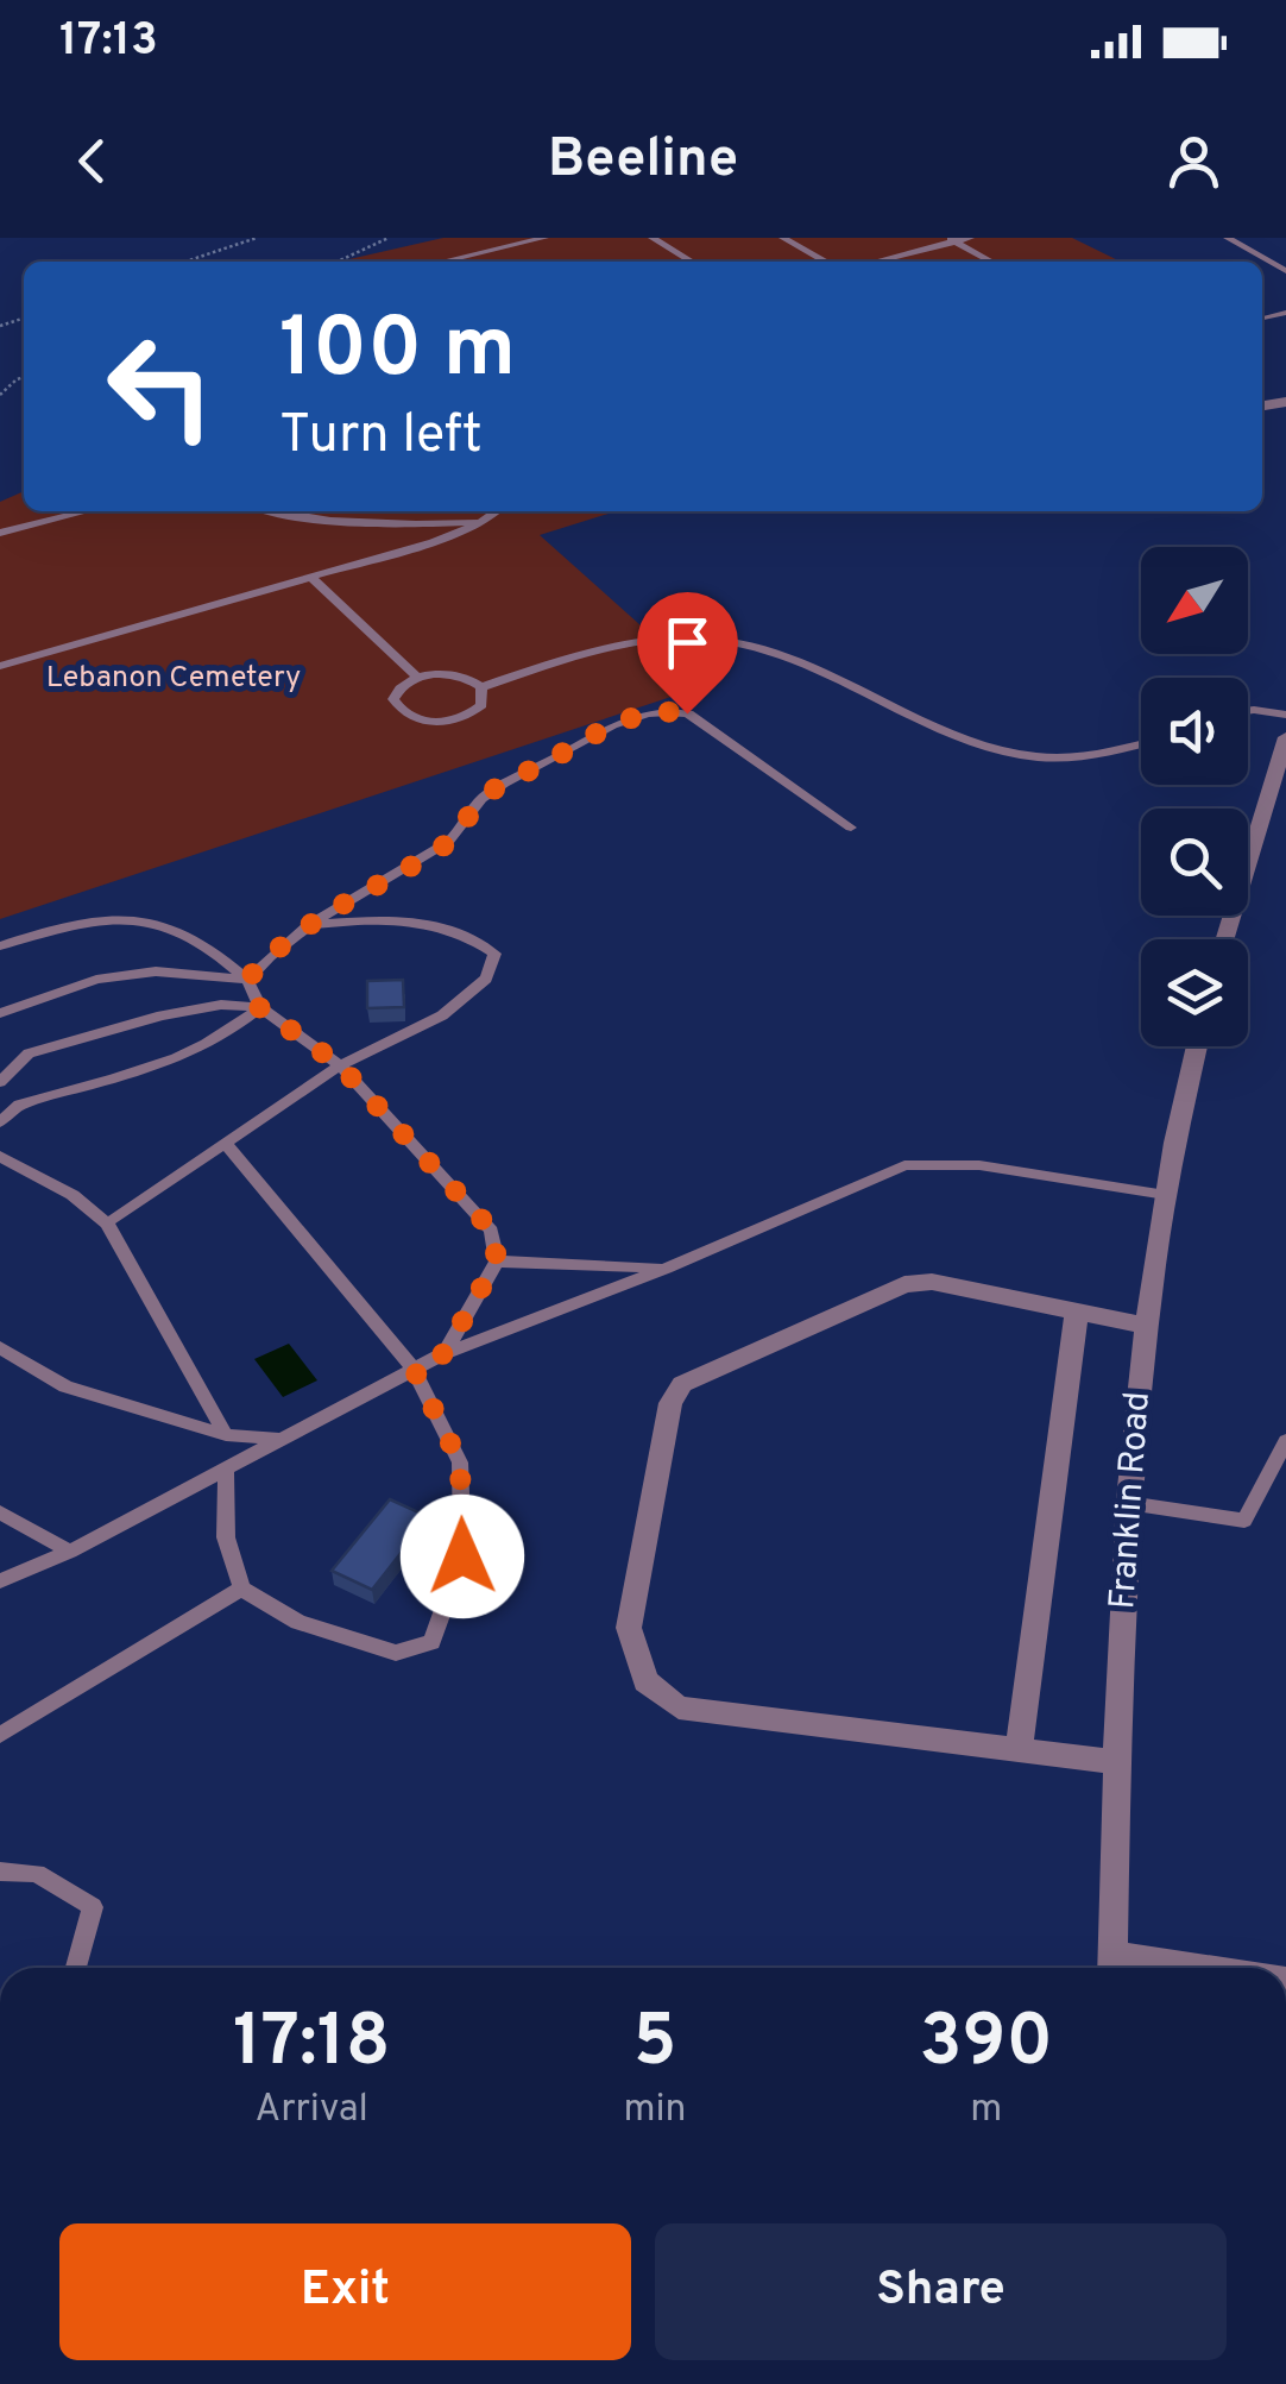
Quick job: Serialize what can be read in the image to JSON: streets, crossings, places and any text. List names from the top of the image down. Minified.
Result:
{"streets":{"street":["Franklin Road"]},"parks":["Lebanon Cemetery"],"north":"bottom left","page":{"status":"17:13","header":"Beeline","turn":["100 m","Turn left"],"eta":["17:18","Arrival","5","min","390","m"],"buttons":["Exit","Share"]}}
